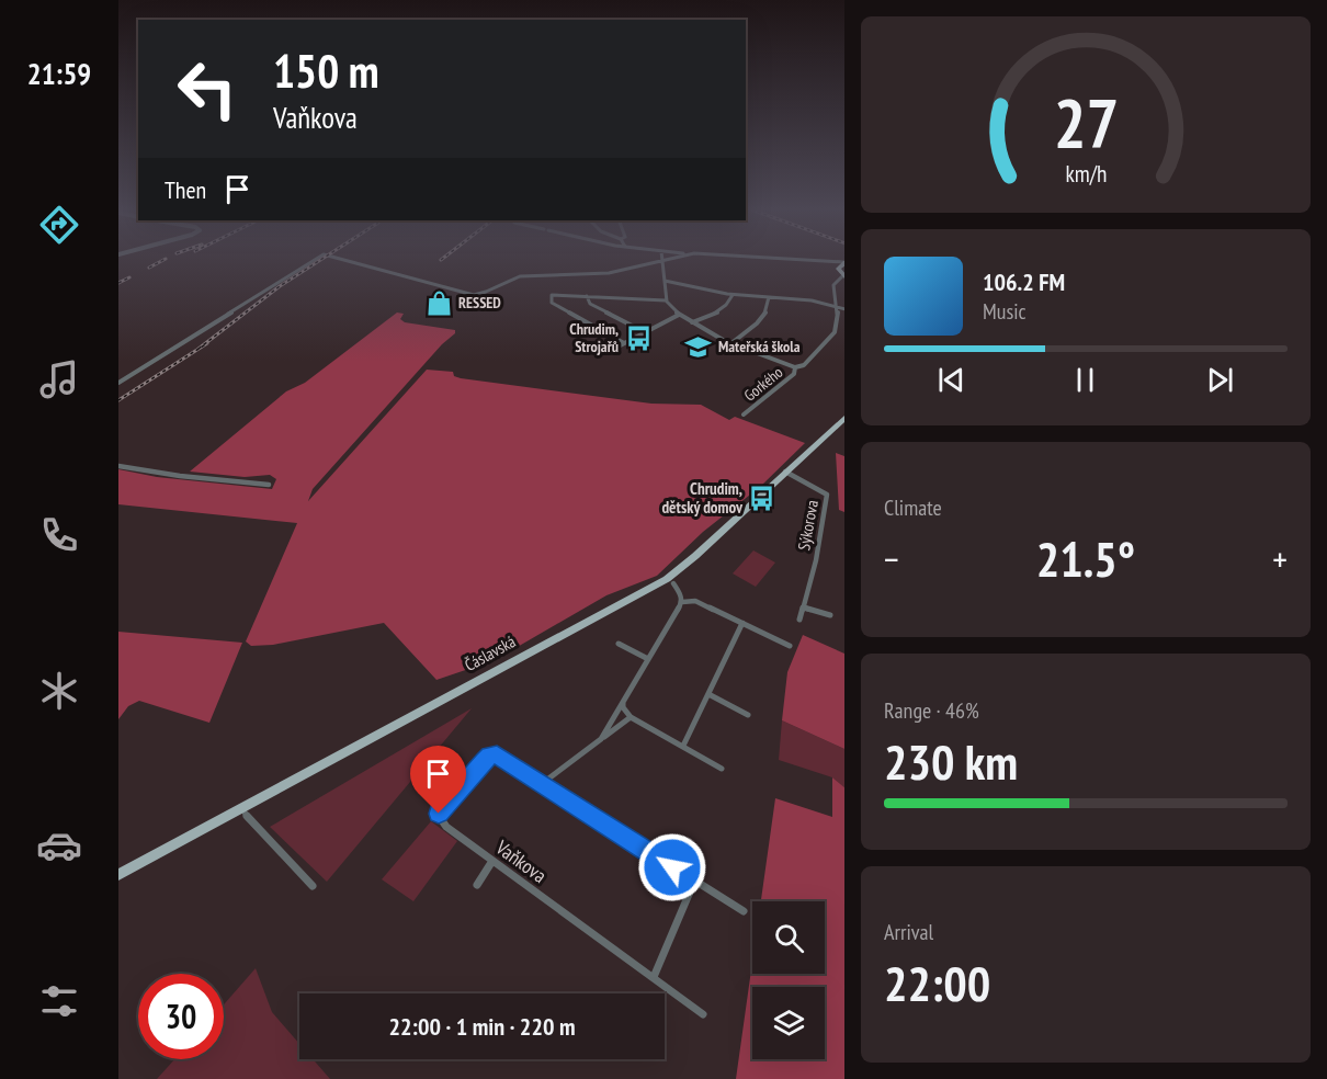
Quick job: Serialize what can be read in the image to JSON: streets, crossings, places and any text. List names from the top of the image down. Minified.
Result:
{"streets":{"main road":["Čáslavská"],"street":["Gorkého","Sýkorova","Vaňkova"]},"crossings":[["Sýkorova","Čáslavská"]],"places":{"shop":["RESSED"],"bus stop":["Chrudim, Strojařů","Chrudim, dětský domov"],"school or university":["Mateřská škola"]},"page":{"tabs":"21:59","turn":["150 m","Vaňkova"],"then":"Then","song":["106.2 FM","Music"],"tile":["Climate",["Range · 46%","230 km"],["Arrival","22:00"]],"heat":["−","21.5°","+"],"limit":"30","trip":"22:00 · 1 min · 220 m","gauge":["27","km/h"]}}
